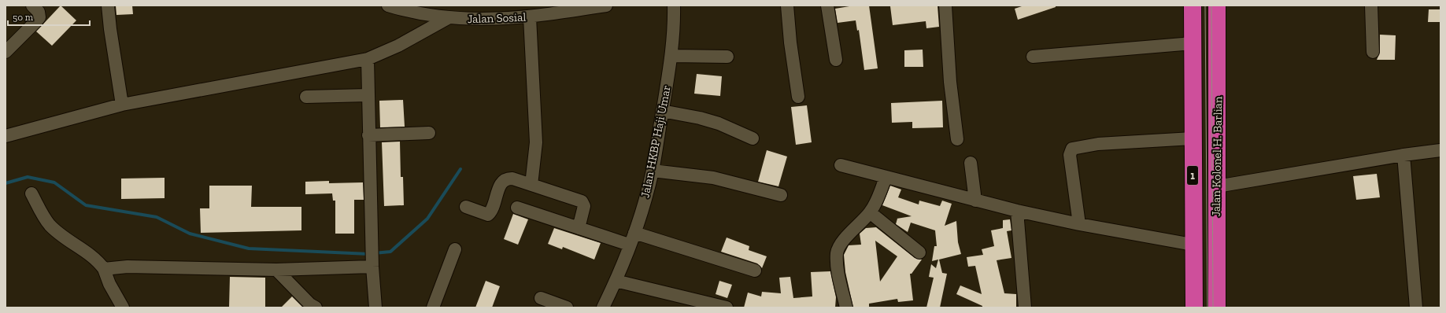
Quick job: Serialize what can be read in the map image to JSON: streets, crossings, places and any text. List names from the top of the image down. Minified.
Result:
{"streets":{"highway":["Jalan Kolonel H. Barlian","1"],"street":["Jalan Sosial","Jalan HKBP Haji Umar"]},"crossings":[["Jalan Kolonel H. Barlian","1"]],"scale_bar":"50 m"}
